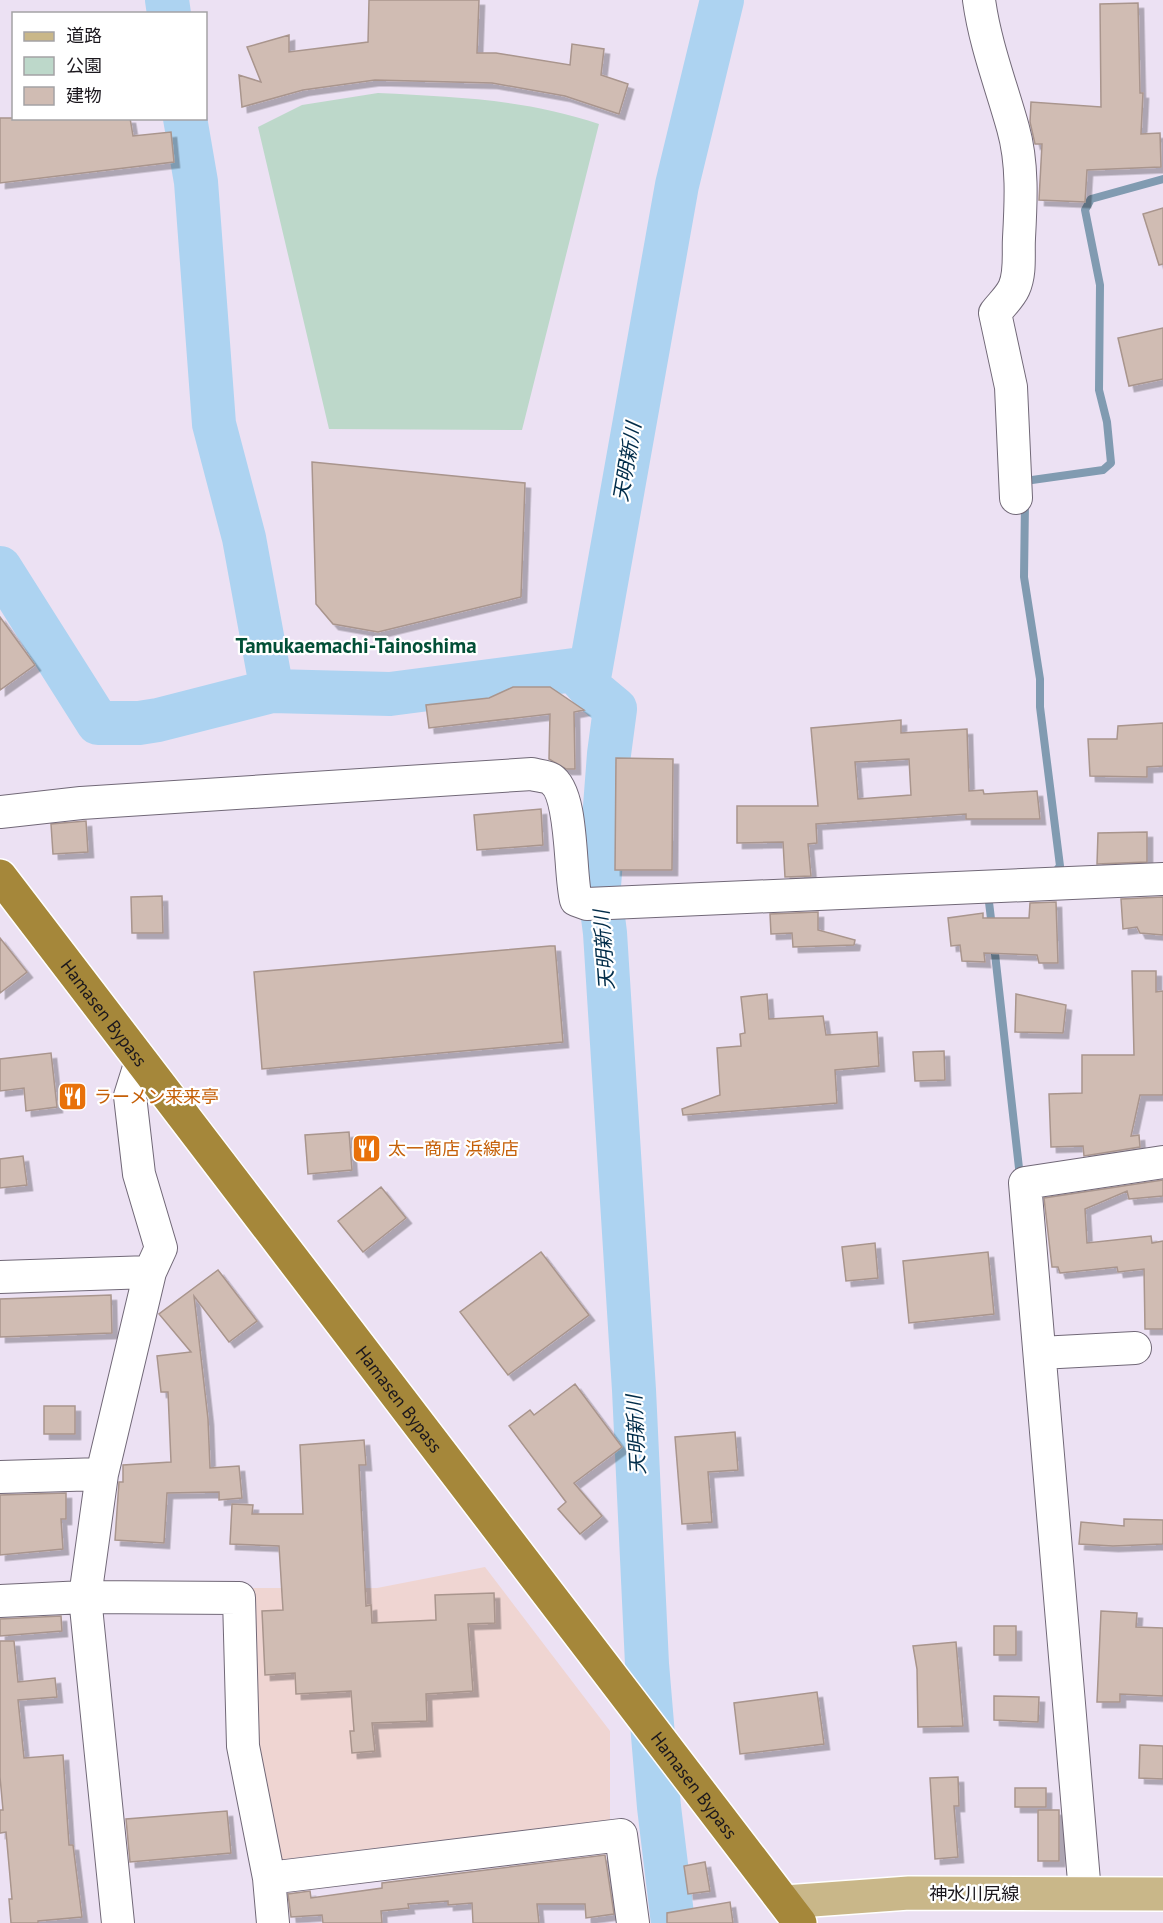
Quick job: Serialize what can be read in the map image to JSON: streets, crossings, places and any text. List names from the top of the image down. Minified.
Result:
{"streets":{"highway":["Hamasen Bypass"],"main road":["神水川尻線"]},"crossings":[["Hamasen Bypass","神水川尻線"]],"districts":["Tamukaemachi-Tainoshima"],"water":["天明新川"],"places":{"restaurant":["ラーメン来来亭","太一商店 浜線店"]},"legend":["道路","公園","建物"]}
